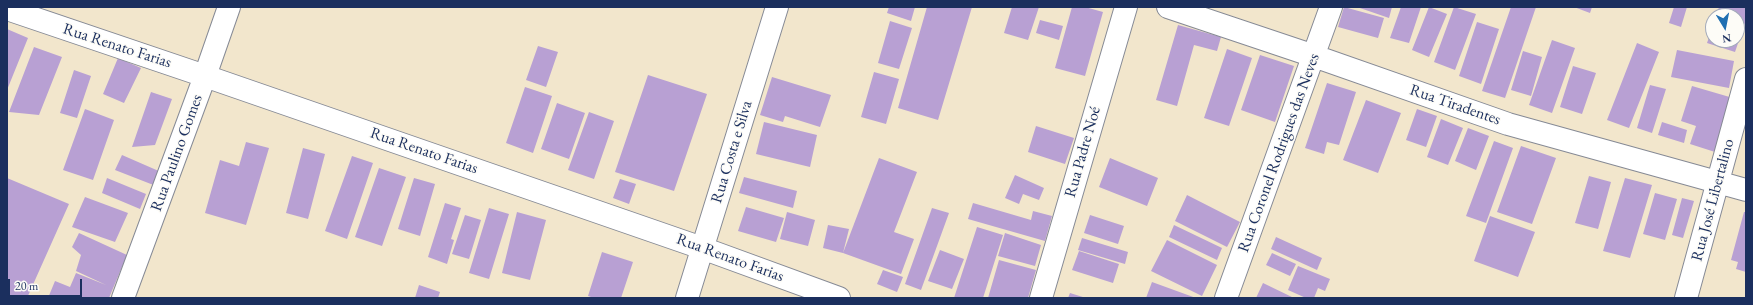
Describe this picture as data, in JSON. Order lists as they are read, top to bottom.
{
  "streets": {
    "street": [
      "Rua Renato Farias",
      "Rua Tiradentes",
      "Rua Costa e Silva",
      "Rua Padre Noé",
      "Rua Paulino Gomes",
      "Rua Coronel Rodrigues das Neves",
      "Rua José Libertalino"
    ]
  },
  "crossings": [
    ["Rua Renato Farias", "Rua Costa e Silva"],
    ["Rua Renato Farias", "Rua Paulino Gomes"],
    ["Rua Tiradentes", "Rua Coronel Rodrigues das Neves"],
    ["Rua Tiradentes", "Rua José Libertalino"]
  ],
  "scale_bar": "20 m",
  "north": "bottom"
}
